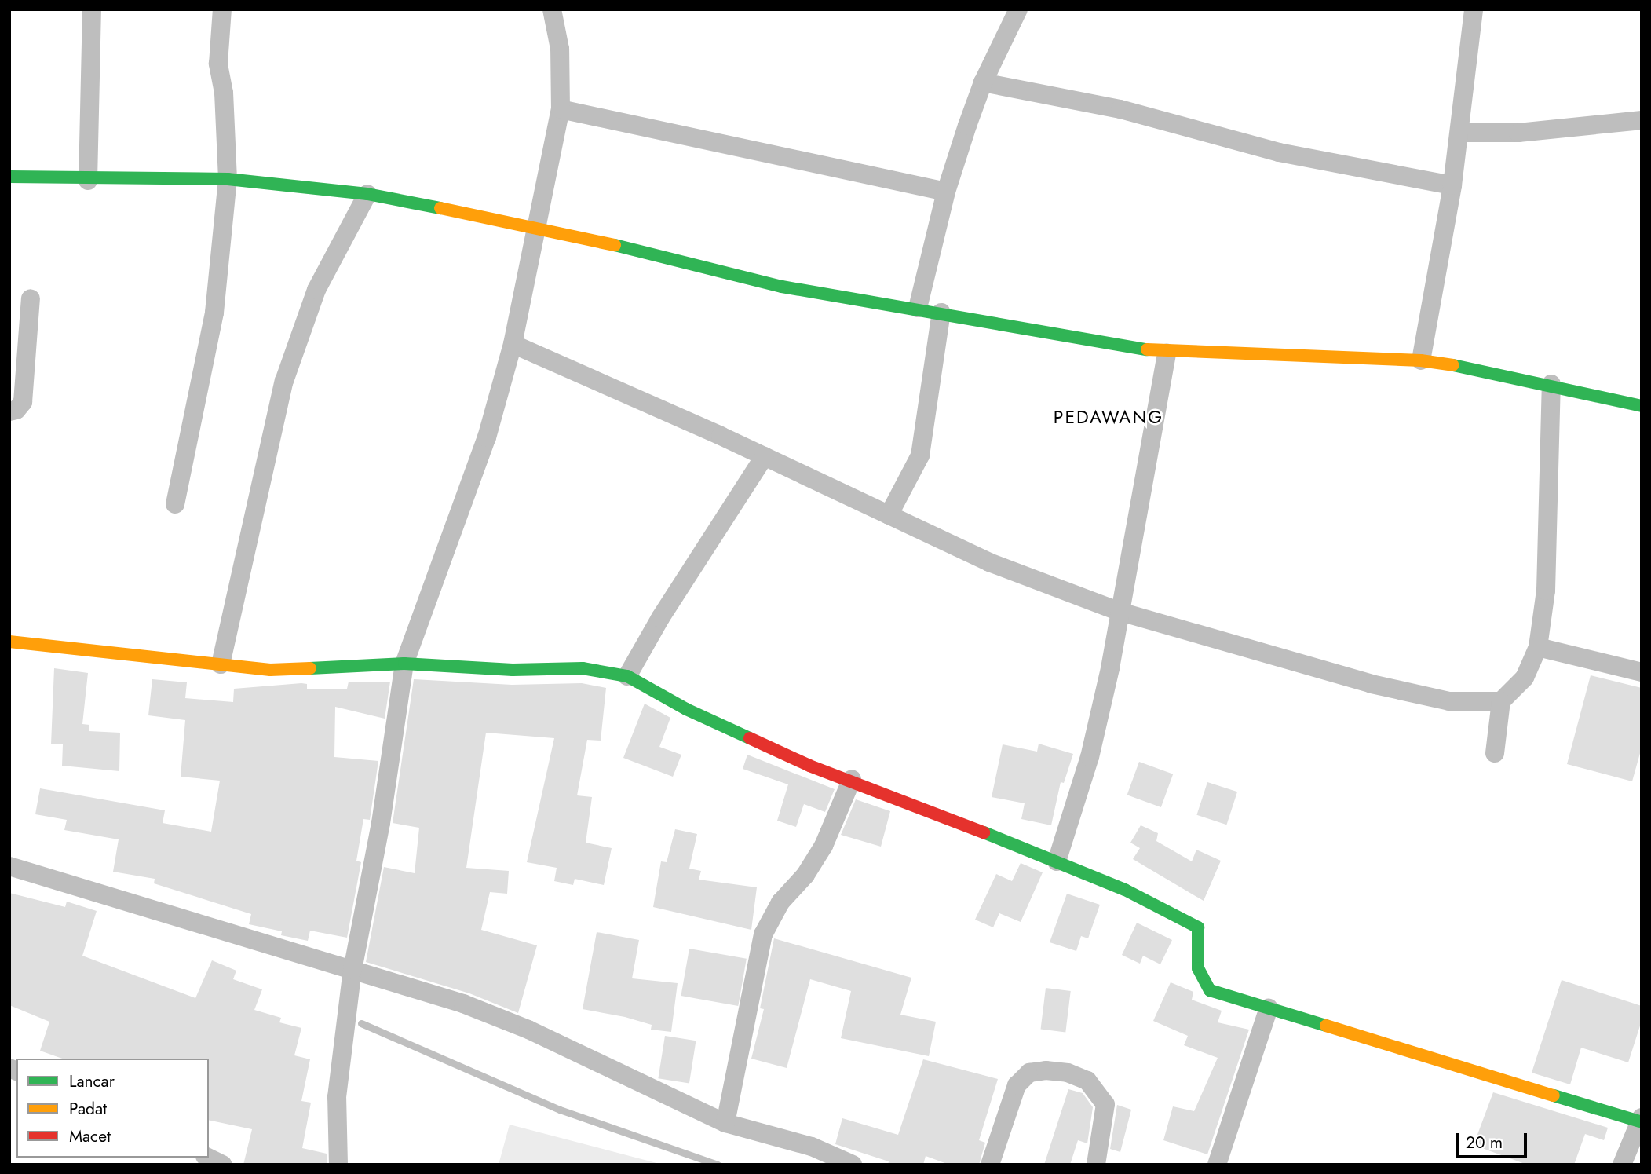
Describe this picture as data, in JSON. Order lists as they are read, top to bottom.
{
  "districts": ["PEDAWANG"],
  "legend": ["Lancar", "Padat", "Macet"],
  "scale_bar": "20 m"
}
